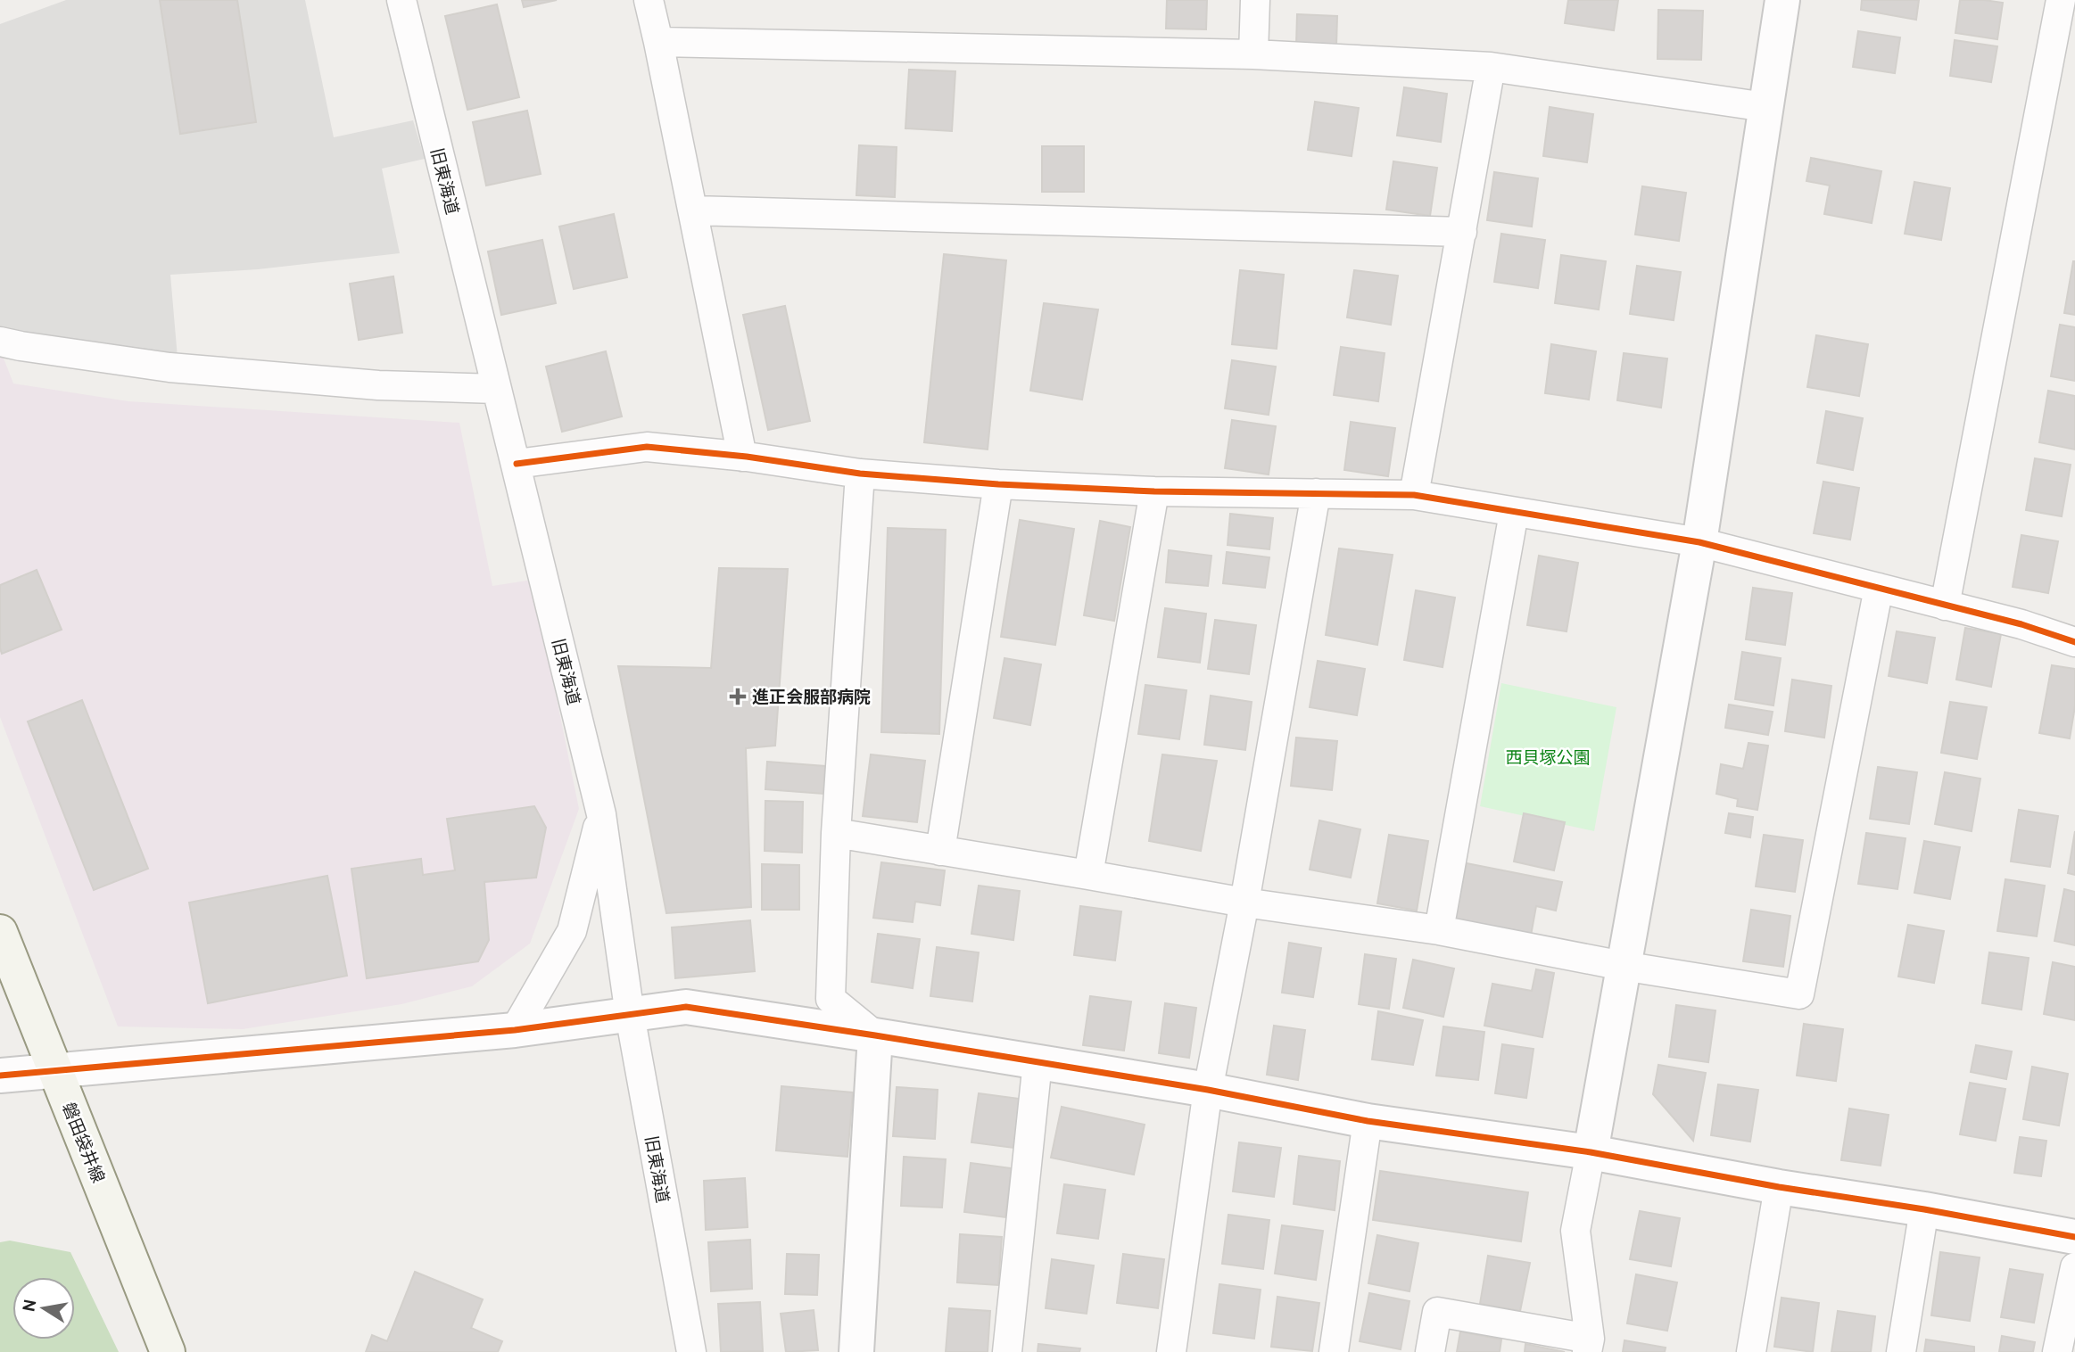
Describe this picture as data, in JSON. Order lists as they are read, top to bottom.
{
  "streets": {
    "main road": ["磐田袋井線"],
    "street": ["旧東海道"]
  },
  "parks": ["西貝塚公園"],
  "places": {
    "health": ["進正会服部病院"]
  },
  "north": "left"
}
